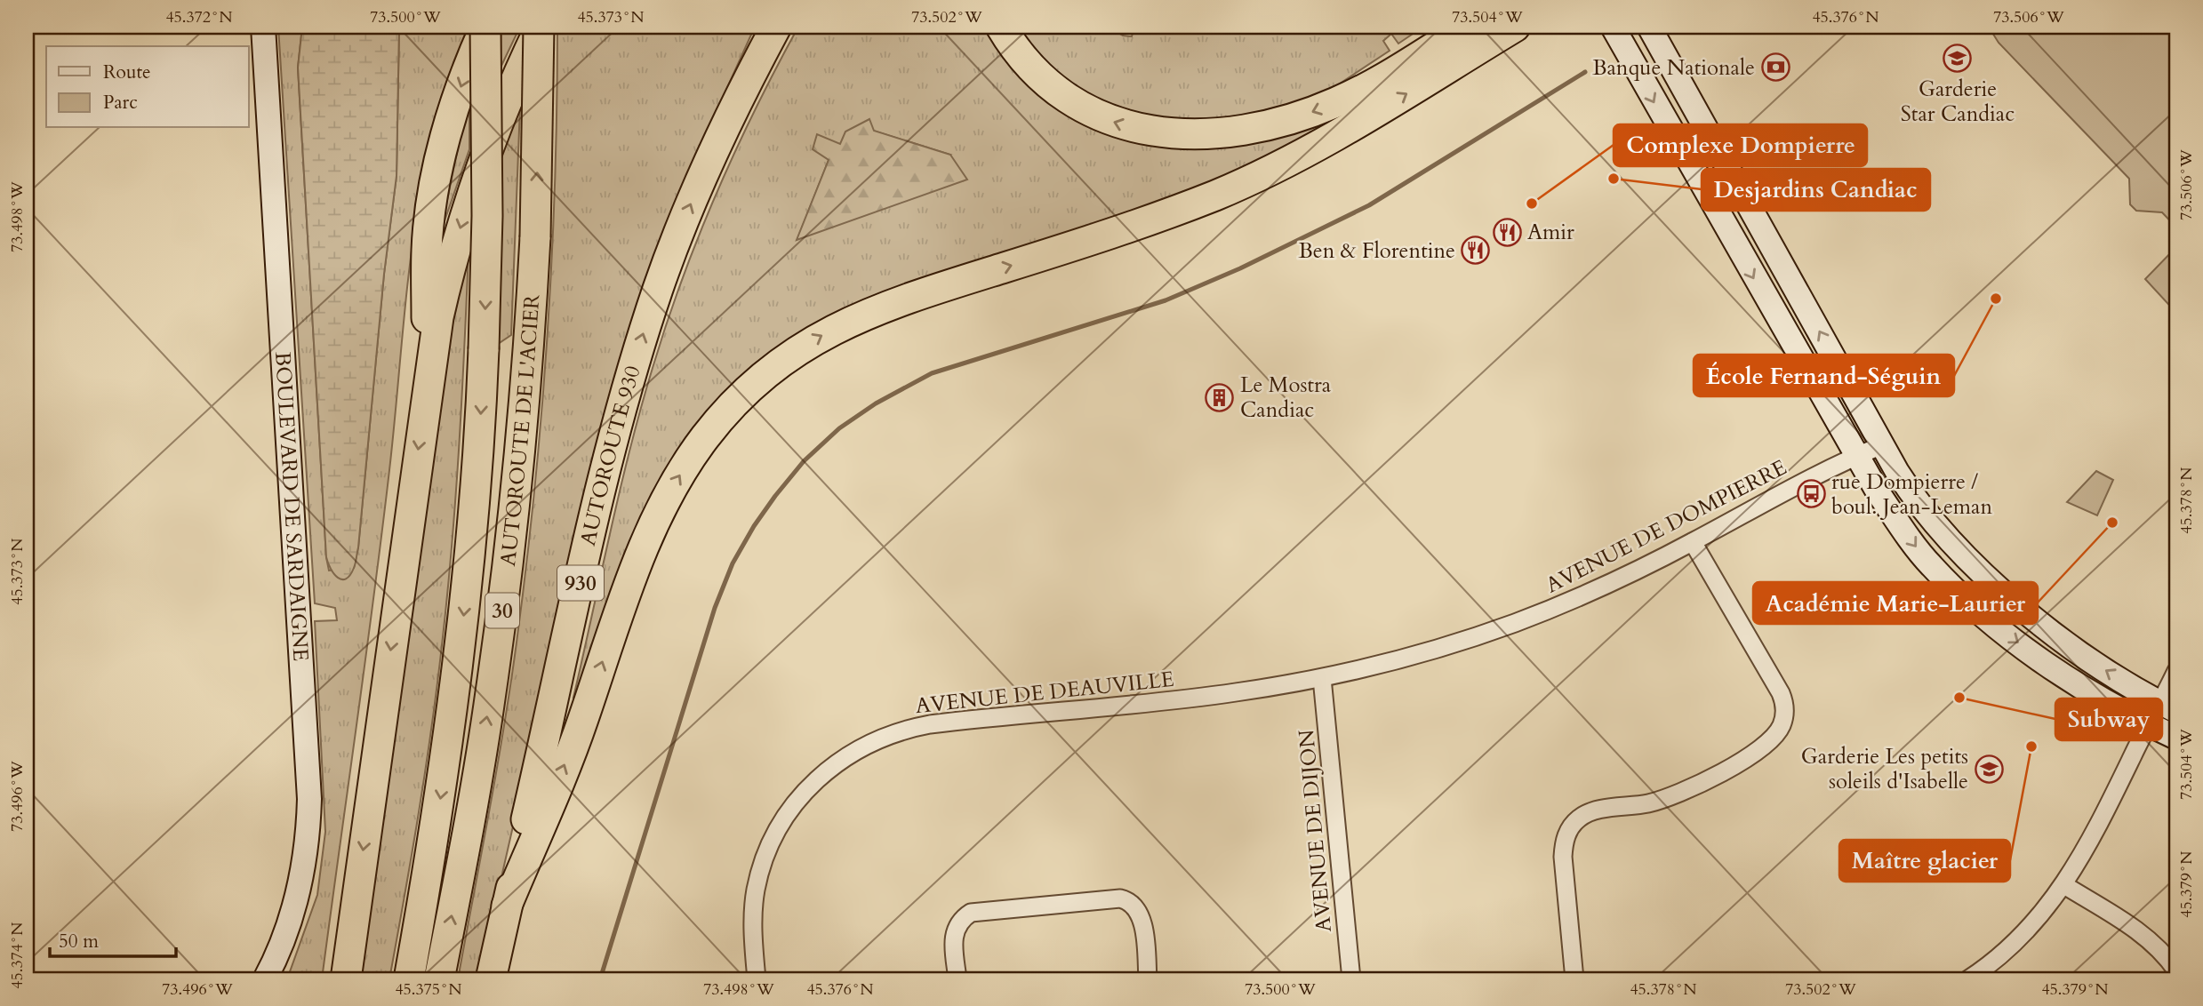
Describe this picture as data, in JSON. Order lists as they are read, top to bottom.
{
  "streets": {
    "highway": [
      "AUTOROUTE DE L'ACIER",
      "AUTOROUTE 930",
      "930",
      "30"
    ],
    "street": [
      "BOULEVARD DE SARDAIGNE",
      "AVENUE DE DOMPIERRE",
      "AVENUE DE DEAUVILLE",
      "AVENUE DE DIJON"
    ]
  },
  "crossings": [
    ["AVENUE DE DOMPIERRE", "AVENUE DE DEAUVILLE"],
    ["AVENUE DE DOMPIERRE", "AVENUE DE DIJON"],
    ["AVENUE DE DEAUVILLE", "AVENUE DE DIJON"]
  ],
  "places": {
    "school or university": ["Garderie Star Candiac", "Garderie Les petits soleils d'Isabelle"],
    "bank": ["Banque Nationale"],
    "other": [
      "Desjardins Candiac",
      "Complexe Dompierre",
      "École Fernand-Séguin",
      "Académie Marie-Laurier",
      "Subway",
      "Maître glacier"
    ],
    "restaurant": ["Amir", "Ben & Florentine"],
    "building": ["Le Mostra Candiac"],
    "bus stop": ["rue Dompierre / boul. Jean-Leman"]
  },
  "legend": ["Route", "Parc"],
  "scale_bar": "50 m",
  "coordinates": [
    "45.372°N",
    "73.500°W",
    "45.373°N",
    "73.502°W",
    "73.504°W",
    "45.376°N",
    "73.506°W",
    "73.498°W",
    "45.378°N",
    "73.496°W",
    "45.379°N",
    "45.374°N",
    "45.375°N"
  ]
}
